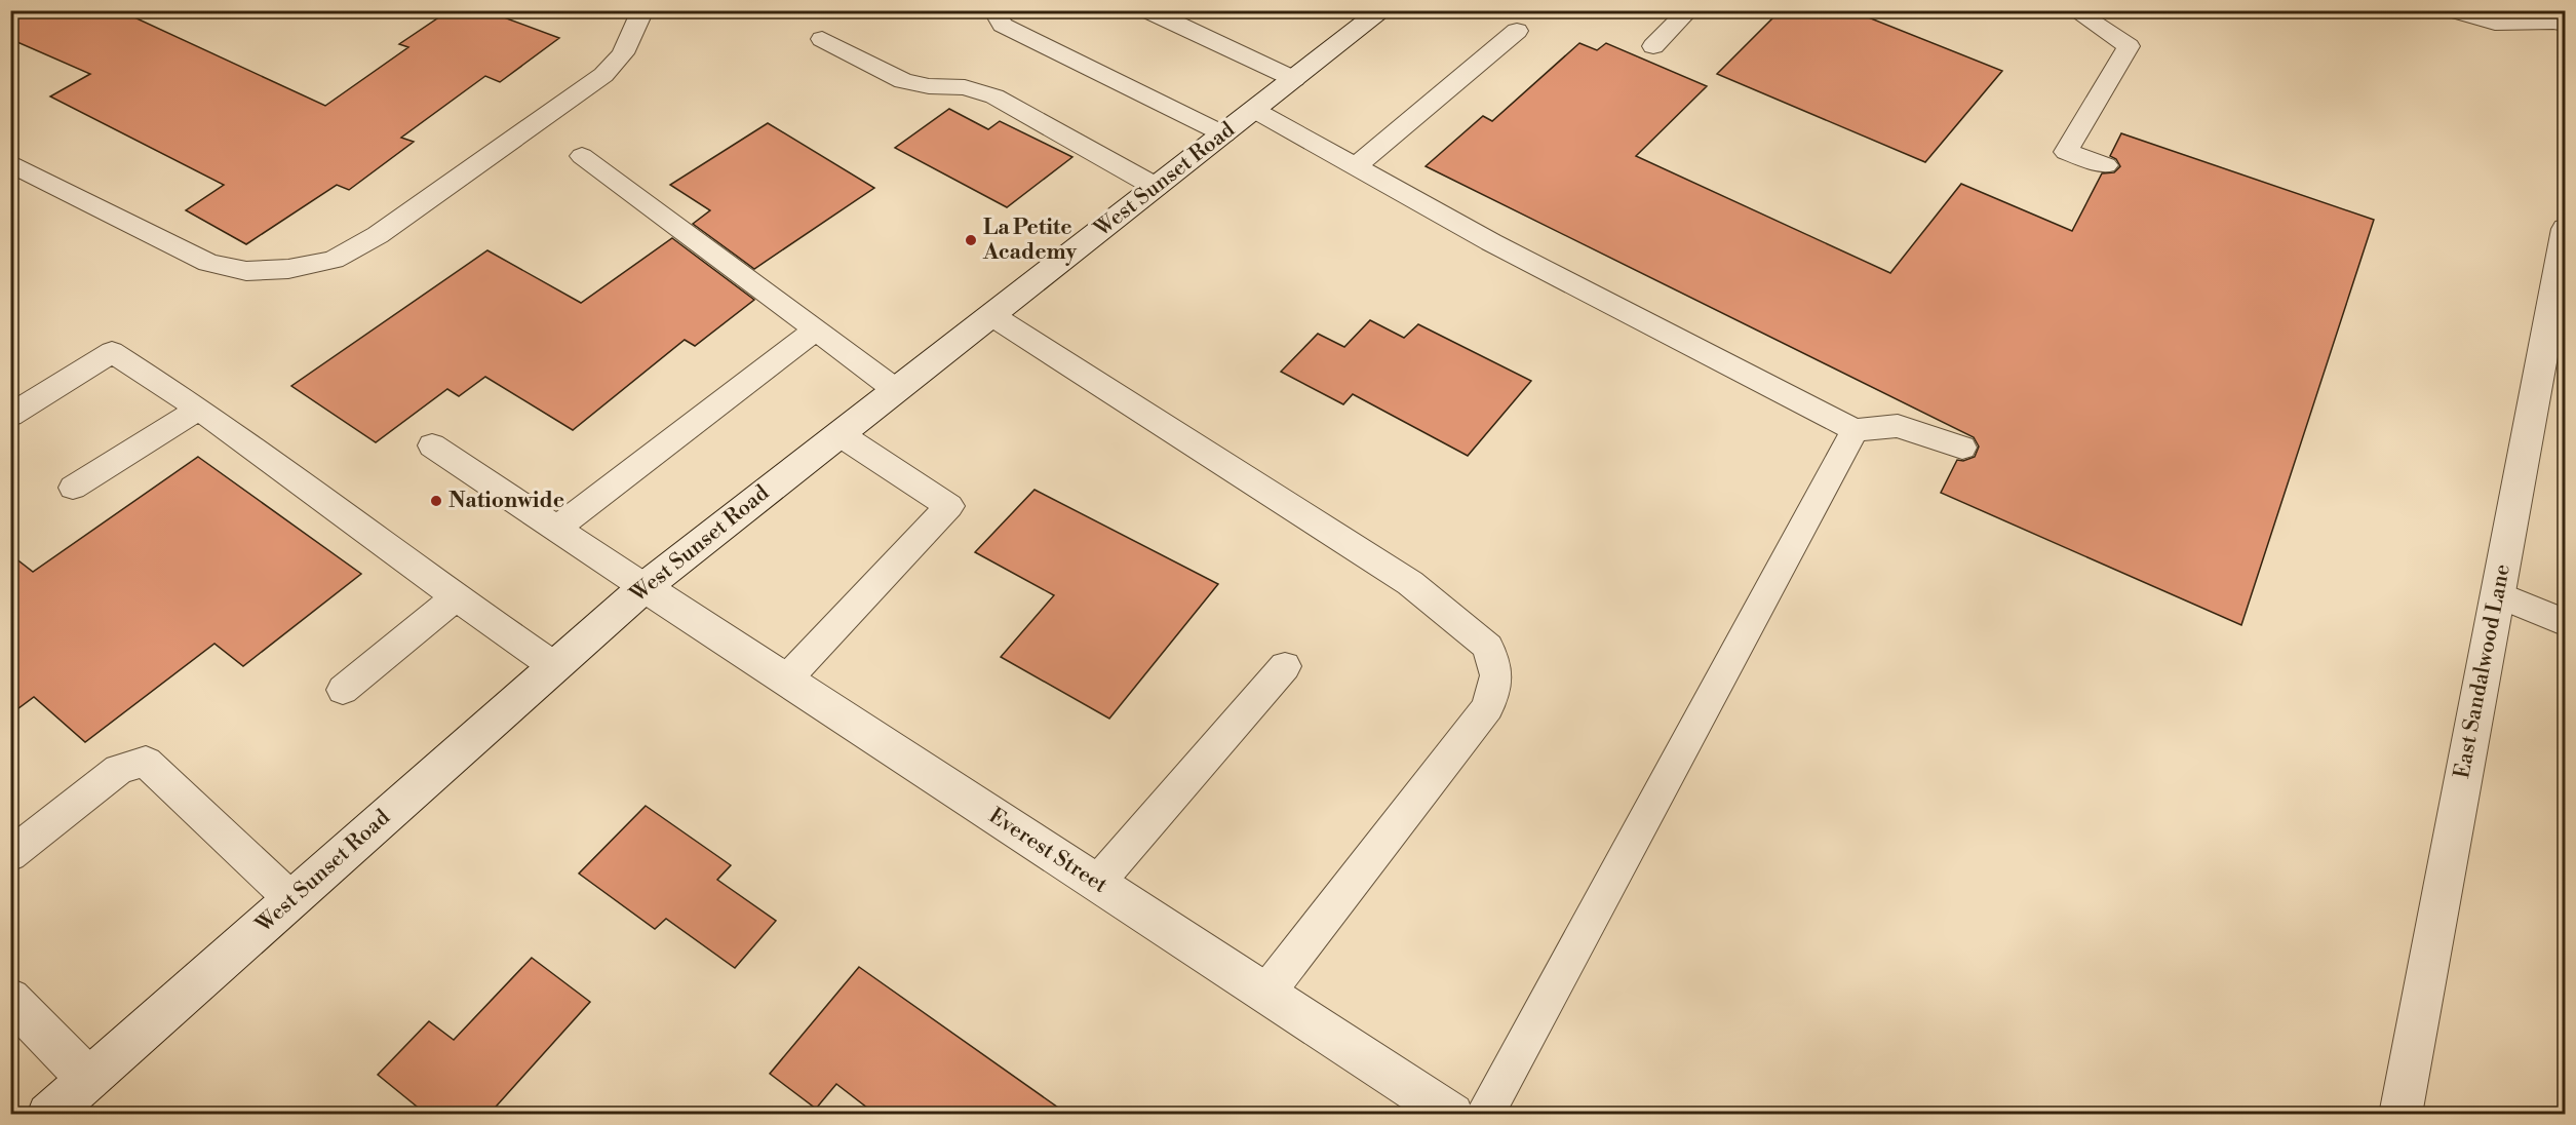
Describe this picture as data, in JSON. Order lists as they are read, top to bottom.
{
  "streets": {
    "street": ["West Sunset Road", "East Sandalwood Lane", "Everest Street"]
  },
  "crossings": [
    ["West Sunset Road", "Everest Street"]
  ],
  "places": ["La Petite Academy", "Nationwide"]
}
